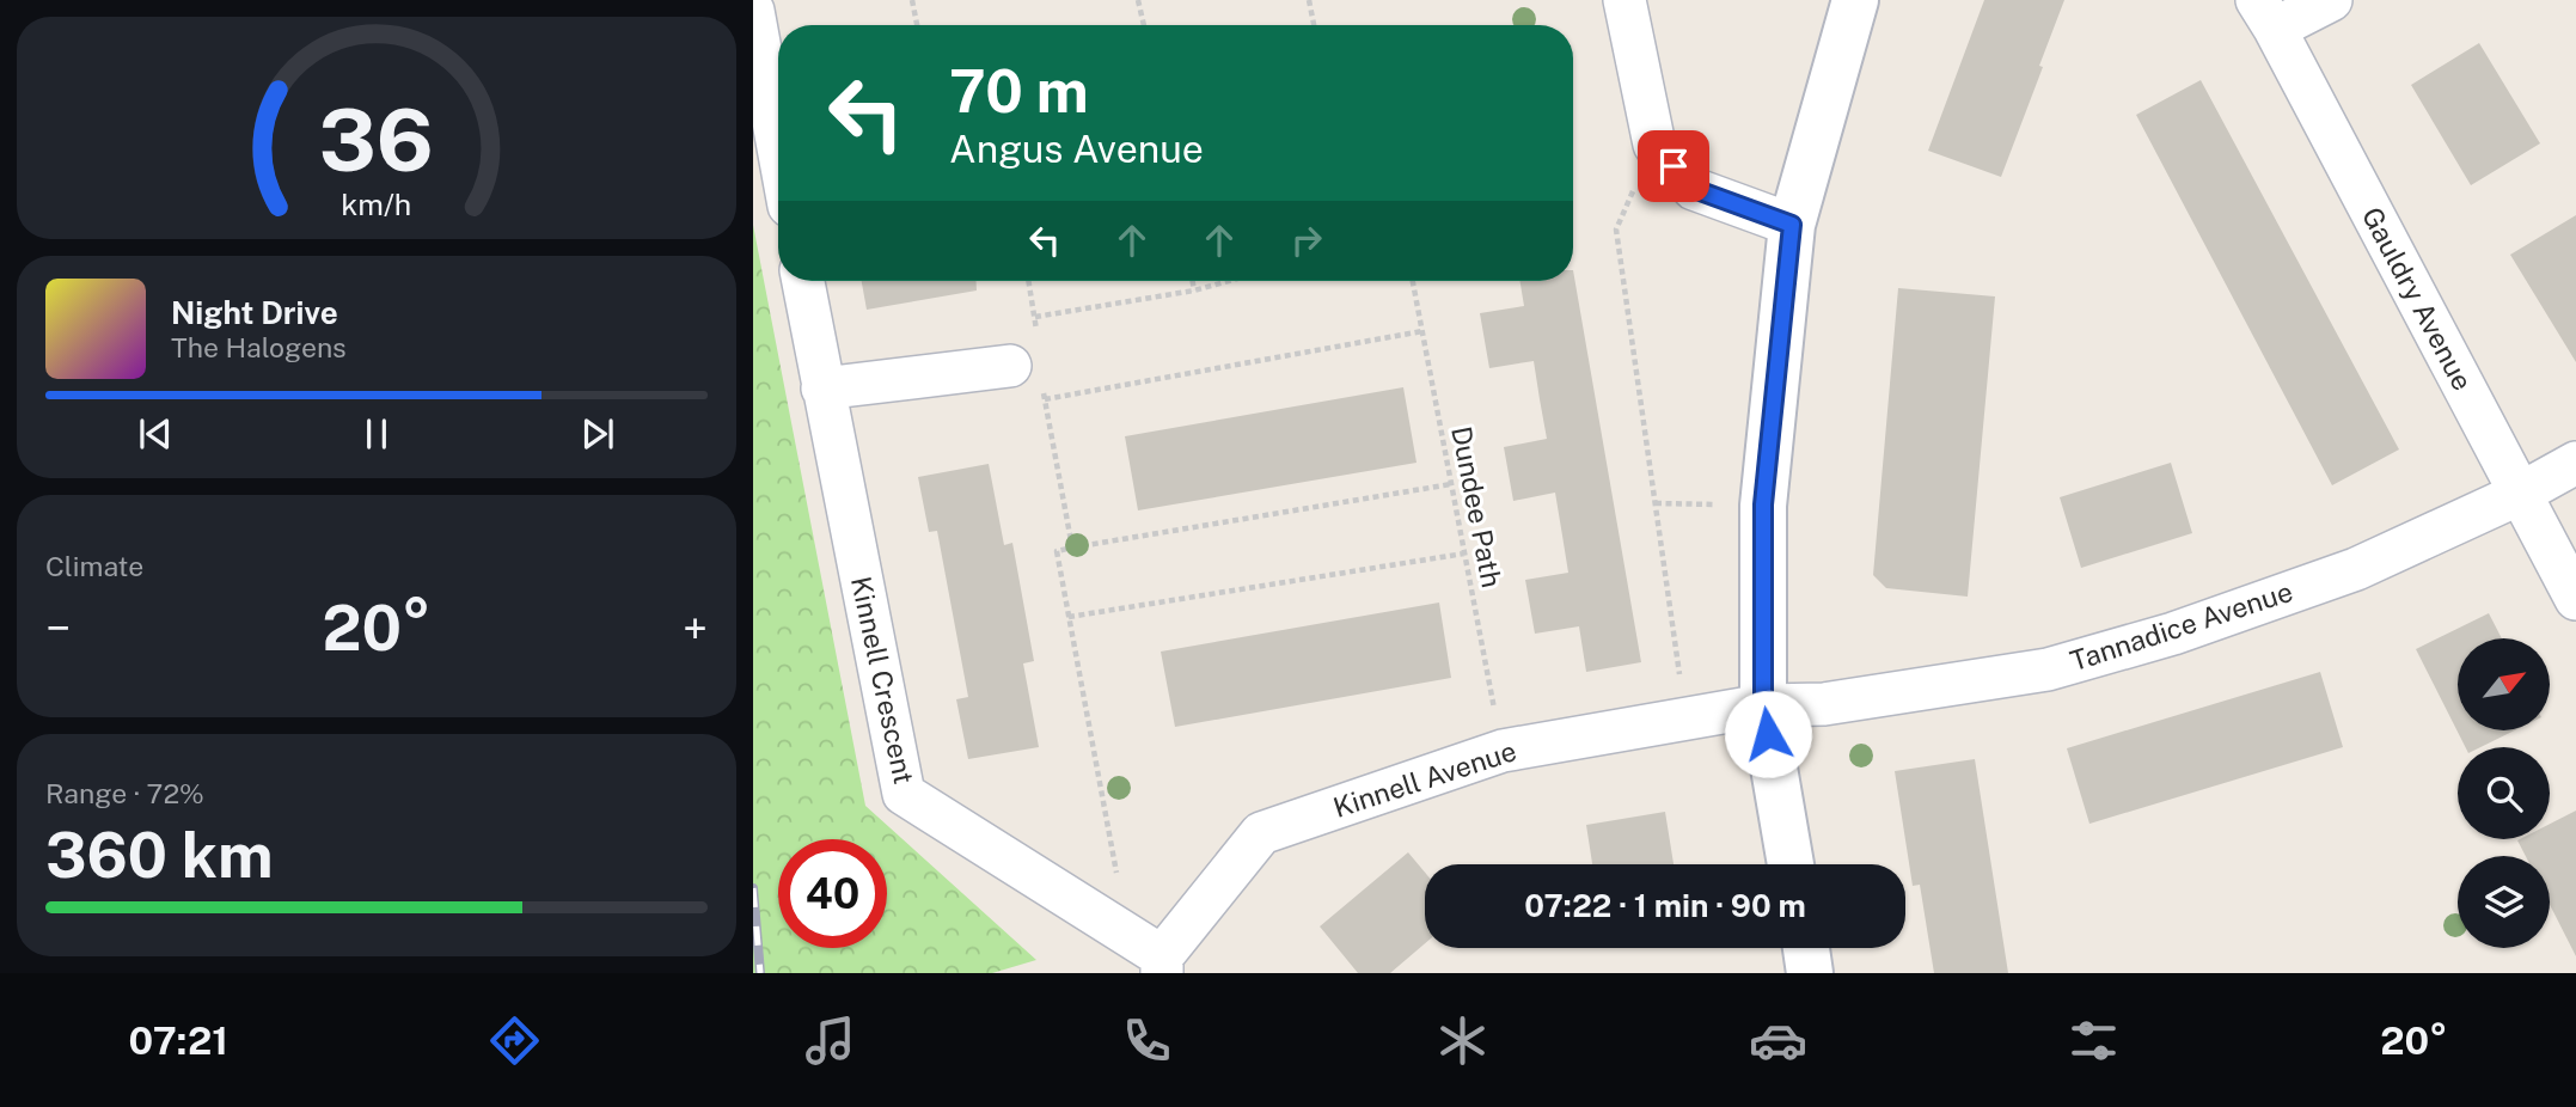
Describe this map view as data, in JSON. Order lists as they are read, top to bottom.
{
  "streets": {
    "street": [
      "Gauldry Avenue",
      "Tannadice Avenue",
      "Kinnell Crescent",
      "Kinnell Avenue"
    ],
    "path": ["Dundee Path"]
  },
  "crossings": [
    ["Gauldry Avenue", "Tannadice Avenue"],
    ["Dundee Path", "Kinnell Avenue"],
    ["Tannadice Avenue", "Kinnell Avenue"],
    ["Kinnell Crescent", "Kinnell Avenue"]
  ],
  "north": "top right",
  "page": {
    "turn": ["70 m", "Angus Avenue"],
    "song": ["Night Drive", "The Halogens"],
    "tile": [
      "Climate",
      ["Range · 72%", "360 km"]
    ],
    "heat": ["−", "20°", "+"],
    "limit": "40",
    "trip": "07:22 · 1 min · 90 m",
    "tabs": ["07:21", "20°"],
    "gauge": ["36", "km/h"]
  }
}
